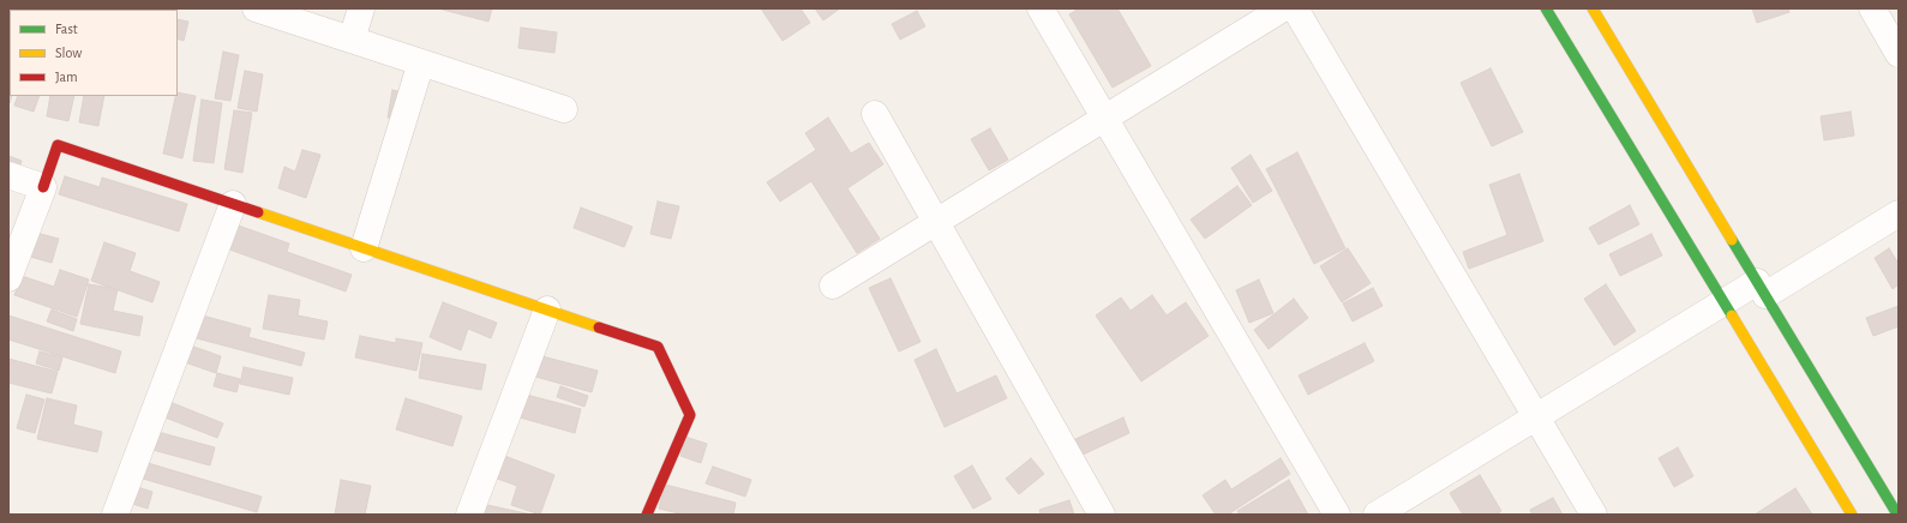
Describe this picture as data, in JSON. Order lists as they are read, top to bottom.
{
  "legend": ["Fast", "Slow", "Jam"]
}
